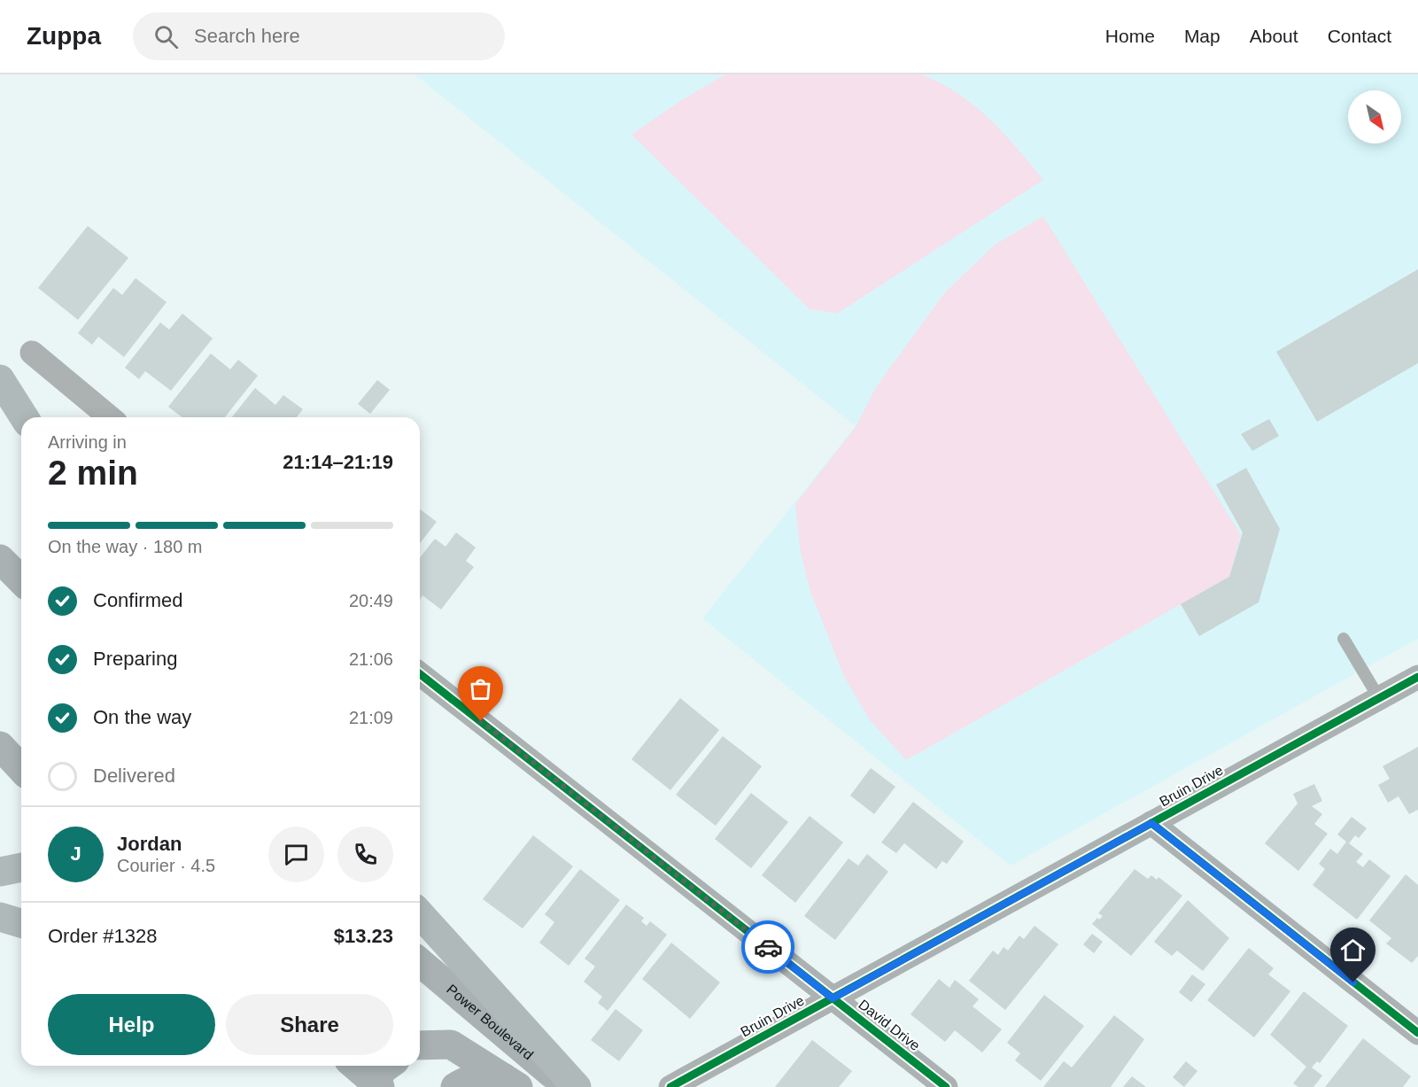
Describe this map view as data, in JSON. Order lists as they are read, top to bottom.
{
  "streets": {
    "main road": ["Power Boulevard"],
    "street": ["Bruin Drive", "David Drive"]
  },
  "crossings": [
    ["Bruin Drive", "David Drive"]
  ],
  "north": "bottom right",
  "page": {
    "header": "Zuppa",
    "search": "Search here",
    "nav": [
      "Home",
      "Map",
      "About",
      "Contact"
    ],
    "heading": ["2 min", "Arriving in", "21:14–21:19"],
    "panel": [
      "Jordan",
      "Courier · 4.5",
      "Order #1328",
      "$13.23"
    ],
    "bar": "On the way · 180 m",
    "list": [
      ["Confirmed", "20:49"],
      ["Preparing", "21:06"],
      ["On the way", "21:09"],
      "Delivered"
    ],
    "round": "J",
    "buttons": ["Help", "Share"]
  }
}
